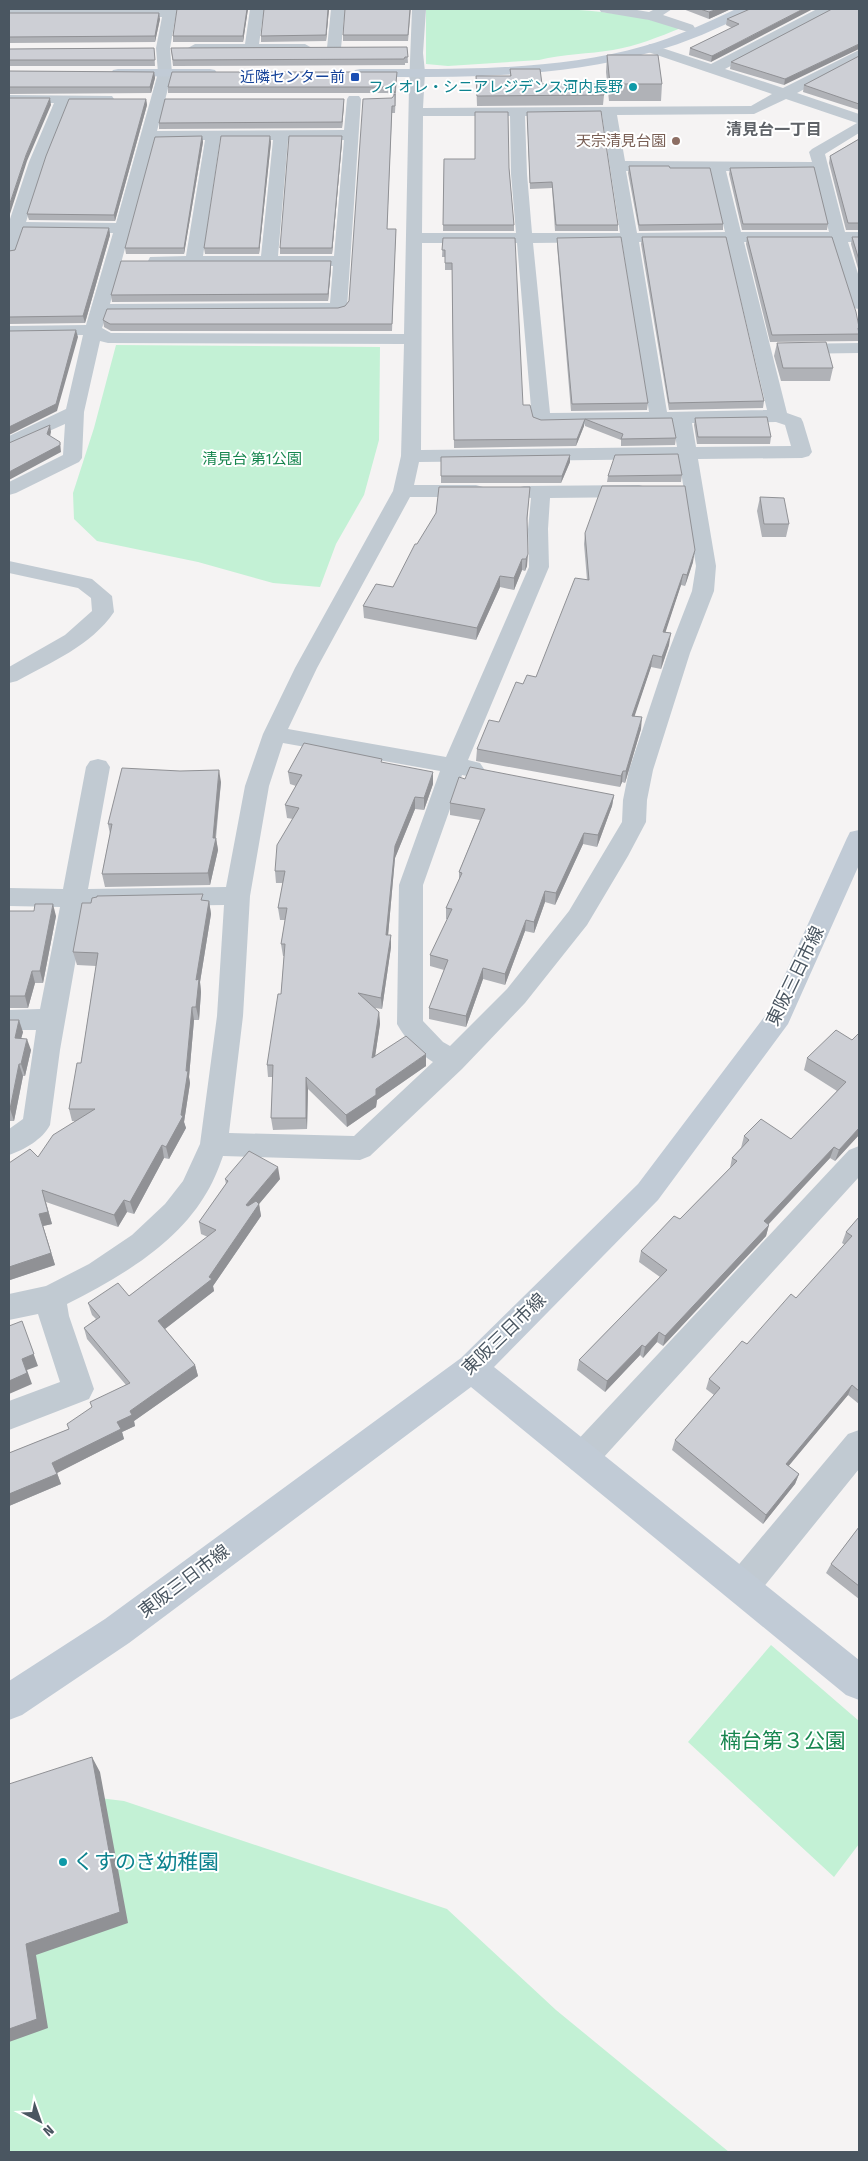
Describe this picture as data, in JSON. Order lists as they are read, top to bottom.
{
  "streets": {
    "street": ["東阪三日市線"]
  },
  "districts": ["清見台一丁目"],
  "parks": ["清見台 第1公園", "楠台第３公園"],
  "places": {
    "transit": ["近隣センター前"],
    "other": ["フィオレ・シニアレジデンス河内長野", "天宗清見台園", "くすのき幼稚園"]
  },
  "north": "bottom right"
}
